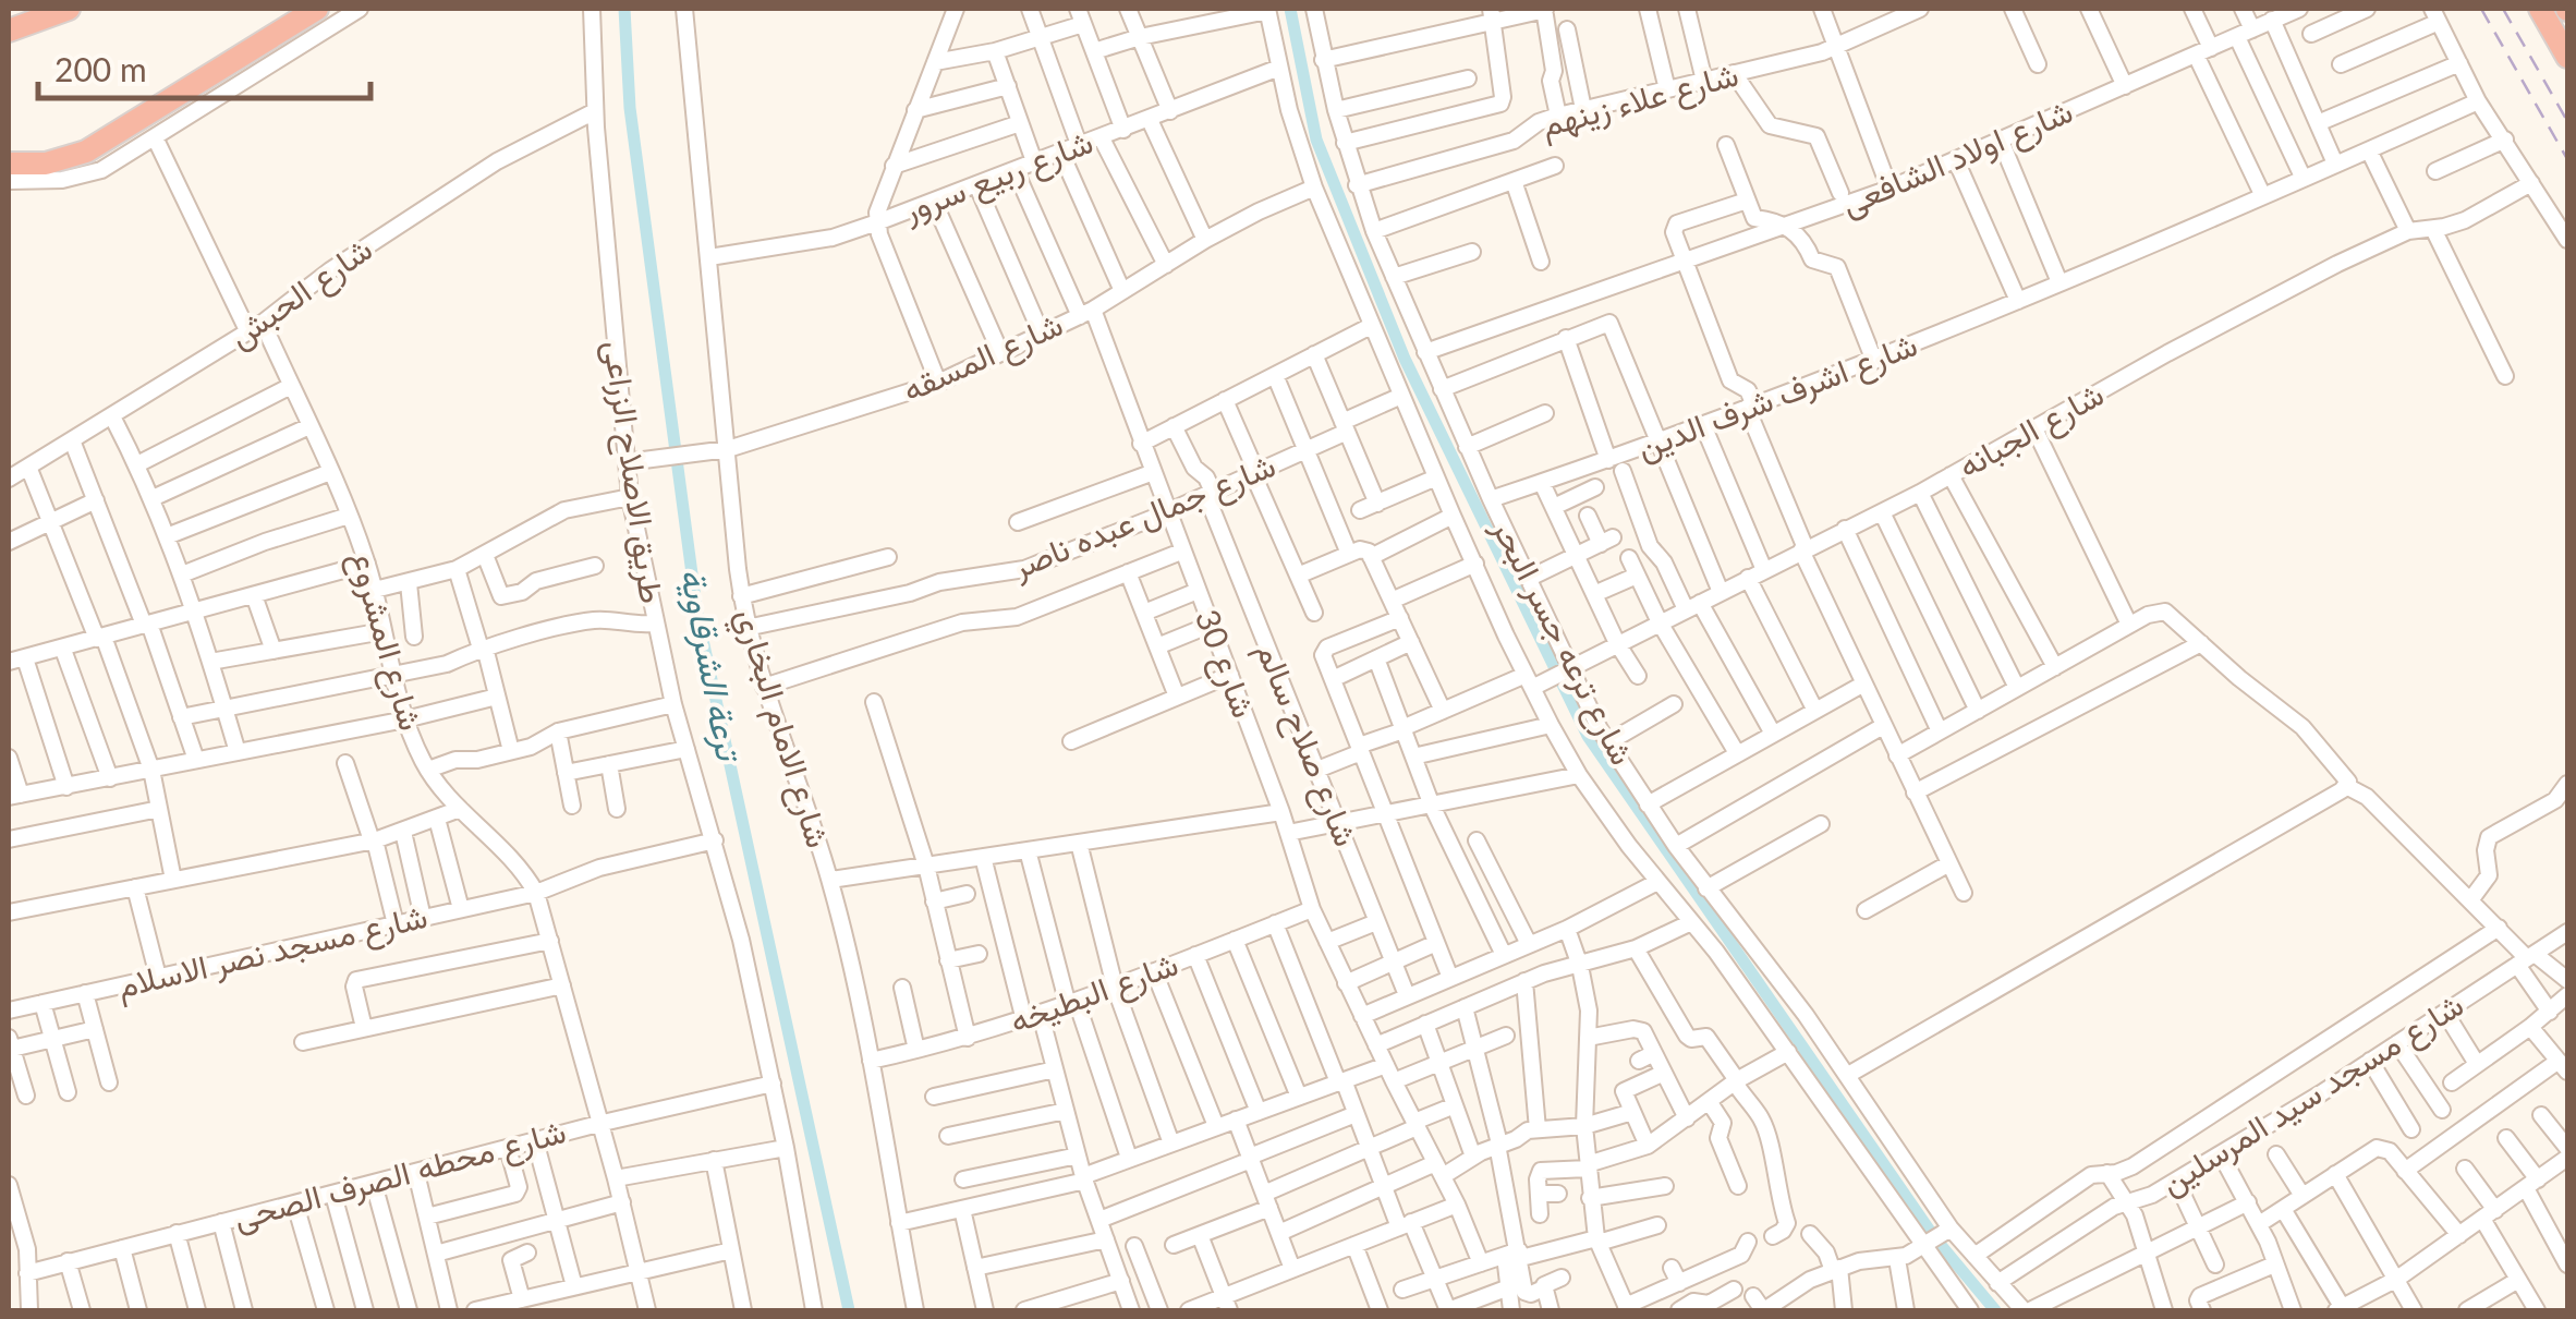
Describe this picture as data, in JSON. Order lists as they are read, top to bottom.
{
  "streets": {
    "street": [
      "شارع علاء زينهم",
      "شارع اولاد الشافعى",
      "شارع ربيع سرور",
      "شارع الحبش",
      "شارع المسقه",
      "شارع اشرف شرف الدين",
      "شارع الجبانه",
      "طريق الاصلاح الزراعى",
      "شارع جمال عبده ناصر",
      "شارع المشروع",
      "شارع ترعه جسر البحر",
      "شارع 30",
      "شارع الامام البخاري",
      "شارع صلاح سالم",
      "شارع مسجد نصر الاسلام",
      "شارع البطيخه",
      "شارع مسجد سيد المرسلين",
      "شارع محطه الصرف الصحى"
    ]
  },
  "crossings": [
    ["شارع علاء زينهم", "شارع ترعه جسر البحر"],
    ["شارع اولاد الشافعى", "شارع ترعه جسر البحر"],
    ["شارع ربيع سرور", "شارع ترعه جسر البحر"],
    ["شارع ربيع سرور", "شارع 30"],
    ["شارع ربيع سرور", "شارع الامام البخاري"],
    ["شارع الحبش", "طريق الاصلاح الزراعى"],
    ["شارع الحبش", "شارع المشروع"],
    ["شارع المسقه", "طريق الاصلاح الزراعى"],
    ["شارع المسقه", "شارع ترعه جسر البحر"],
    ["شارع المسقه", "شارع 30"],
    ["شارع المسقه", "شارع الامام البخاري"],
    ["شارع اشرف شرف الدين", "شارع ترعه جسر البحر"],
    ["شارع الجبانه", "شارع ترعه جسر البحر"],
    ["شارع الجبانه", "شارع صلاح سالم"],
    ["طريق الاصلاح الزراعى", "شارع مسجد نصر الاسلام"],
    ["طريق الاصلاح الزراعى", "شارع محطه الصرف الصحى"],
    ["شارع جمال عبده ناصر", "شارع ترعه جسر البحر"],
    ["شارع جمال عبده ناصر", "شارع 30"],
    ["شارع جمال عبده ناصر", "شارع الامام البخاري"],
    ["شارع جمال عبده ناصر", "شارع صلاح سالم"],
    ["شارع المشروع", "شارع مسجد نصر الاسلام"],
    ["شارع المشروع", "شارع محطه الصرف الصحى"],
    ["شارع ترعه جسر البحر", "شارع مسجد سيد المرسلين"],
    ["شارع 30", "شارع البطيخه"],
    ["شارع الامام البخاري", "شارع البطيخه"]
  ],
  "water": ["ترعة الشرقاوية"],
  "scale_bar": "200 m"
}
